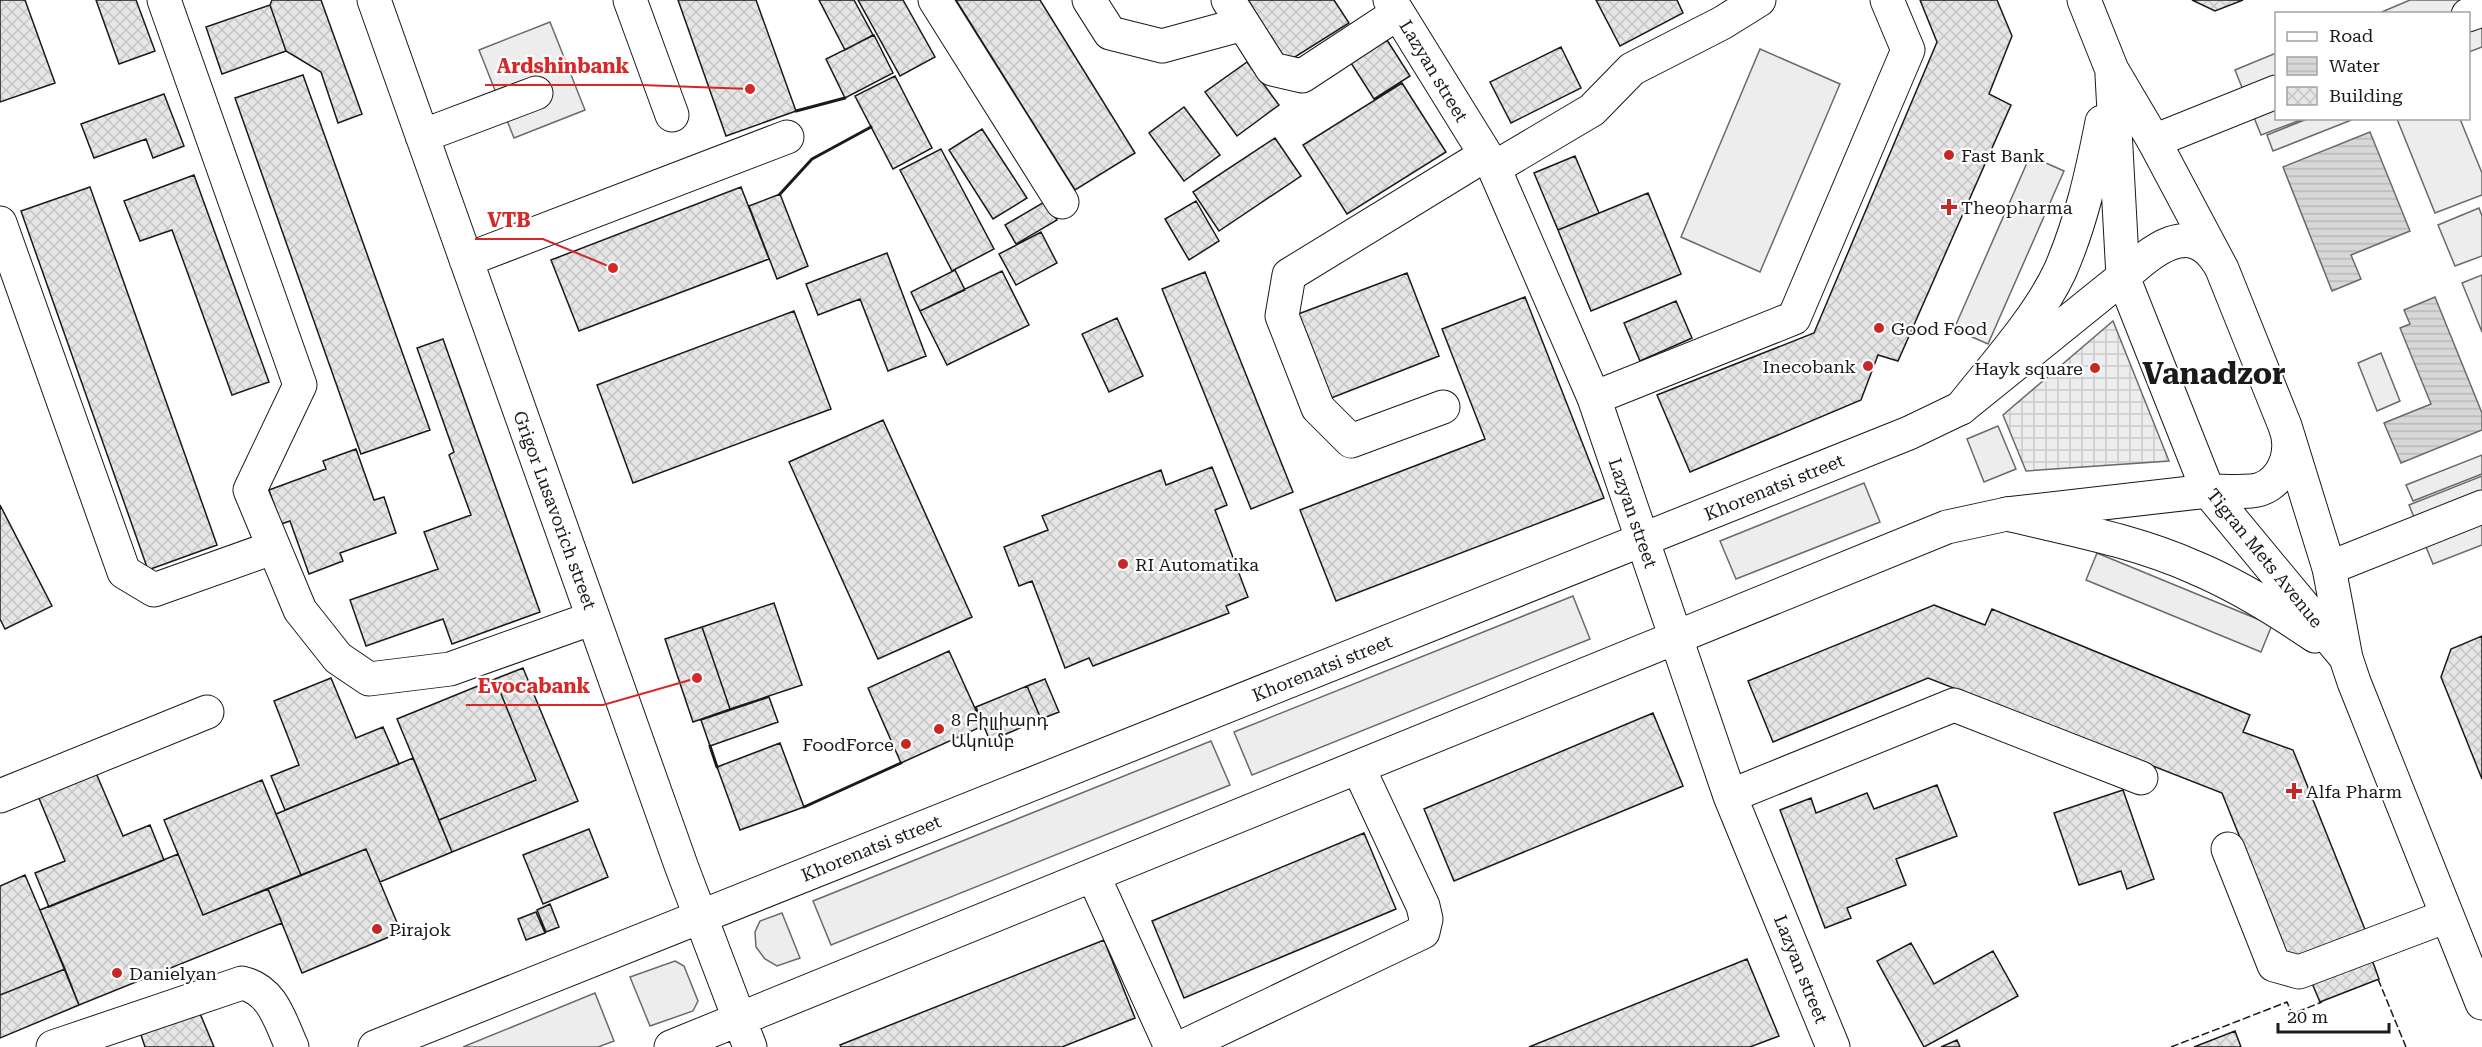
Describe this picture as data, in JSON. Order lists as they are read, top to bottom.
{
  "streets": {
    "street": [
      "Lazyan street",
      "Khorenatsi street",
      "Grigor Lusavorich street",
      "Tigran Mets Avenue"
    ]
  },
  "crossings": [
    ["Lazyan street", "Khorenatsi street"],
    ["Khorenatsi street", "Grigor Lusavorich street"],
    ["Khorenatsi street", "Tigran Mets Avenue"]
  ],
  "districts": ["Vanadzor"],
  "places": {
    "other": [
      "Ardshinbank",
      "Fast Bank",
      "VTB",
      "Good Food",
      "Inecobank",
      "Hayk square",
      "RI Automatika",
      "Evocabank",
      "8 Բիլլիարդ Ակումբ",
      "FoodForce",
      "Pirajok",
      "Danielyan"
    ],
    "health": ["Theopharma", "Alfa Pharm"]
  },
  "legend": ["Road", "Water", "Building"],
  "scale_bar": "20 m"
}
